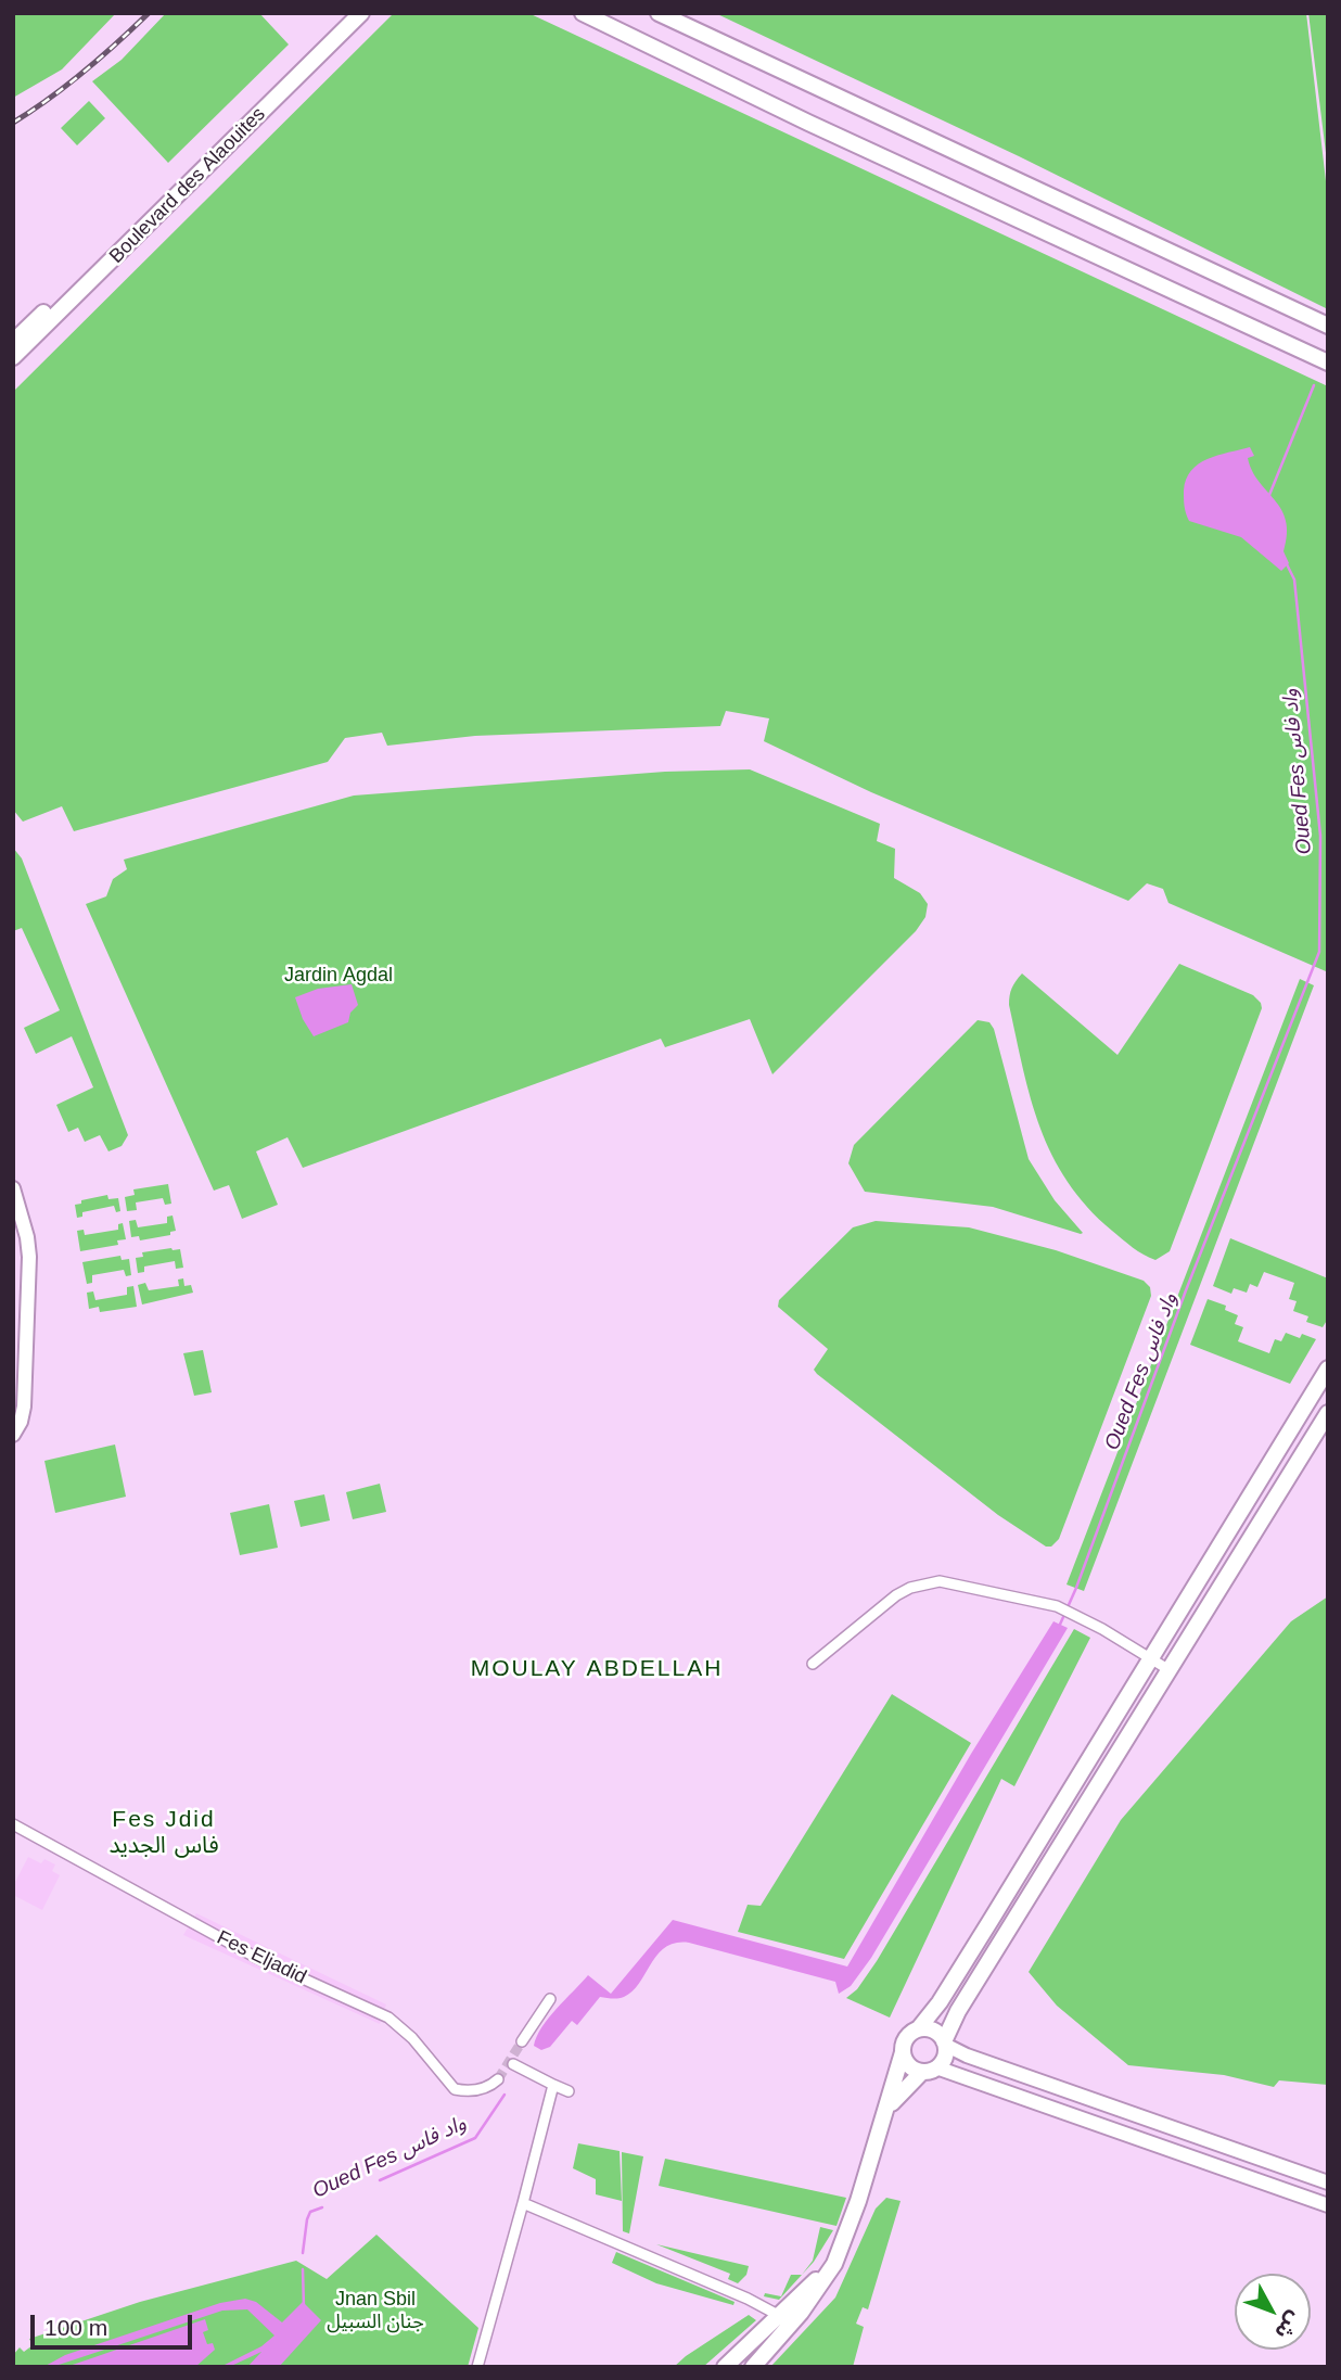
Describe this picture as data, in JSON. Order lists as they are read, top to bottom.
{
  "streets": {
    "main road": ["Boulevard des Alaouites"],
    "street": ["Fes Eljadid"]
  },
  "districts": ["MOULAY ABDELLAH", "Fes Jdid فاس الجديد"],
  "water": ["Oued Fes واد فاس"],
  "parks": ["Jardin Agdal", "Jnan Sbil جنان السبيل"],
  "scale_bar": "100 m",
  "north": "bottom right"
}
